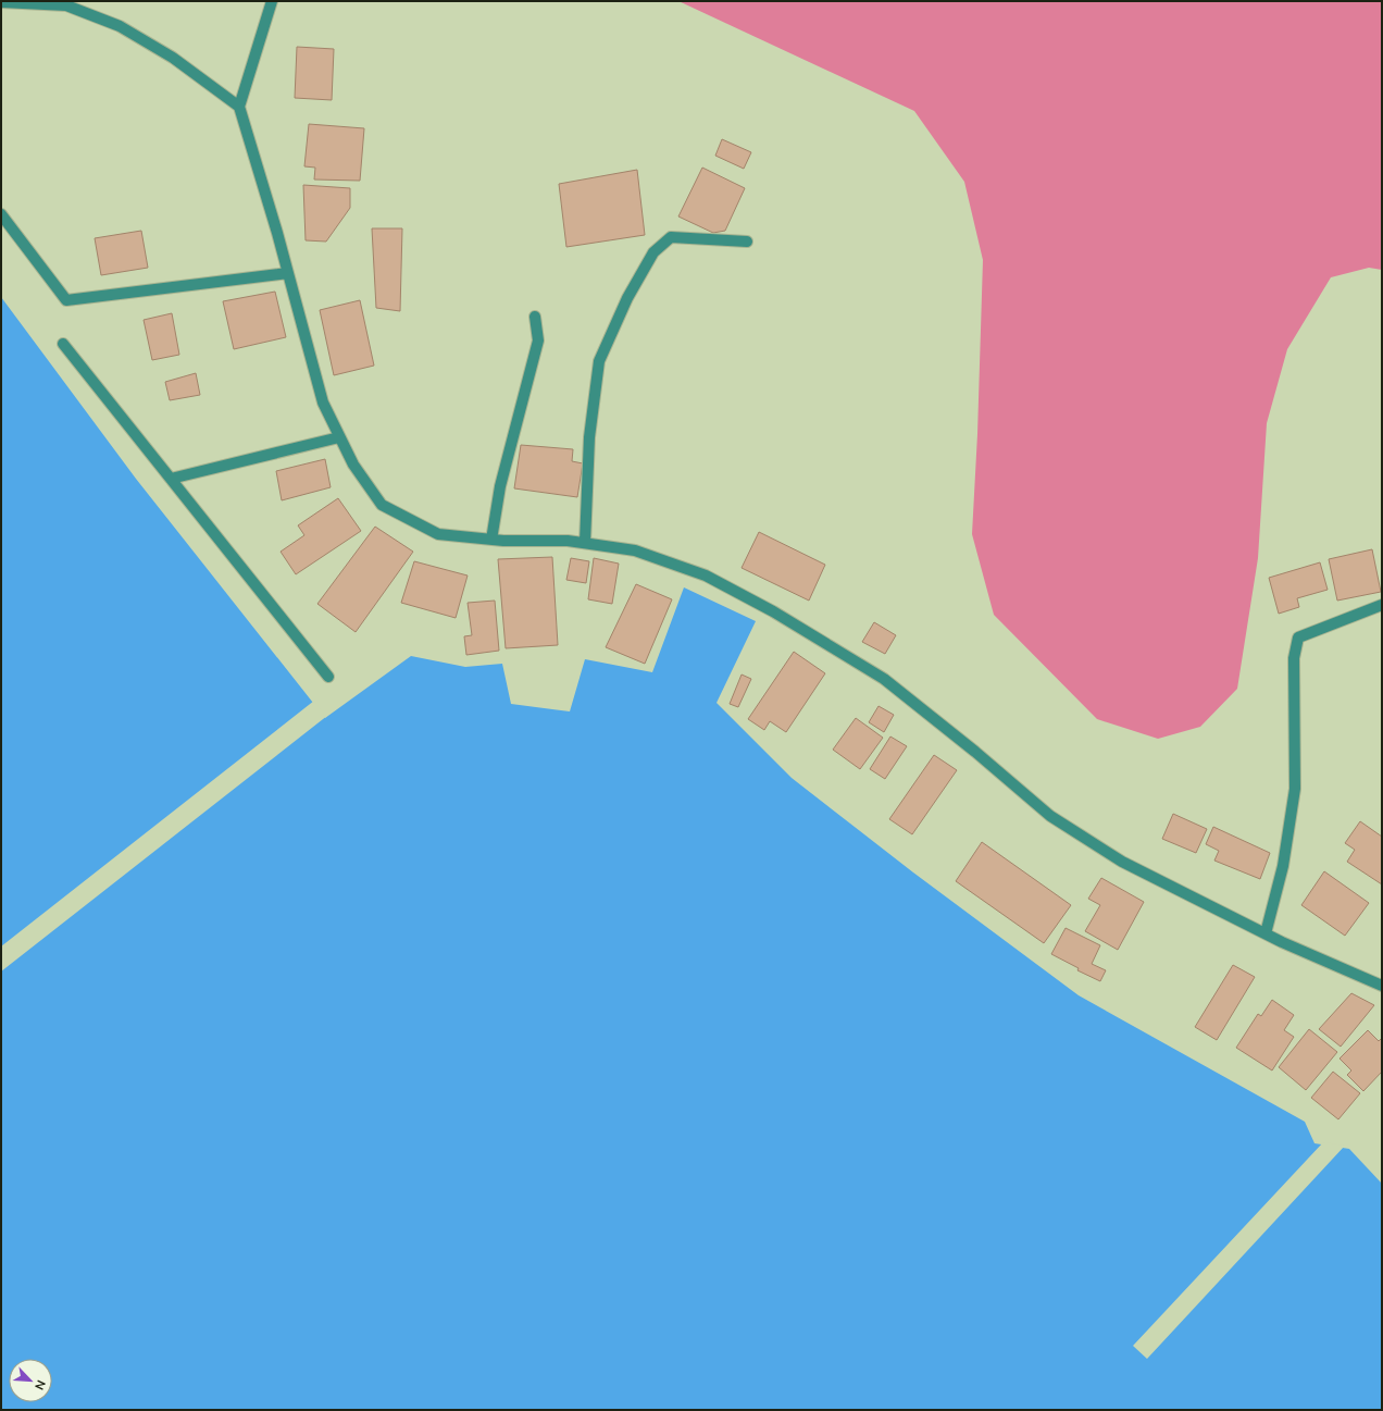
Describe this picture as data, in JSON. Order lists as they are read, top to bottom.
{
  "north": "bottom right"
}
